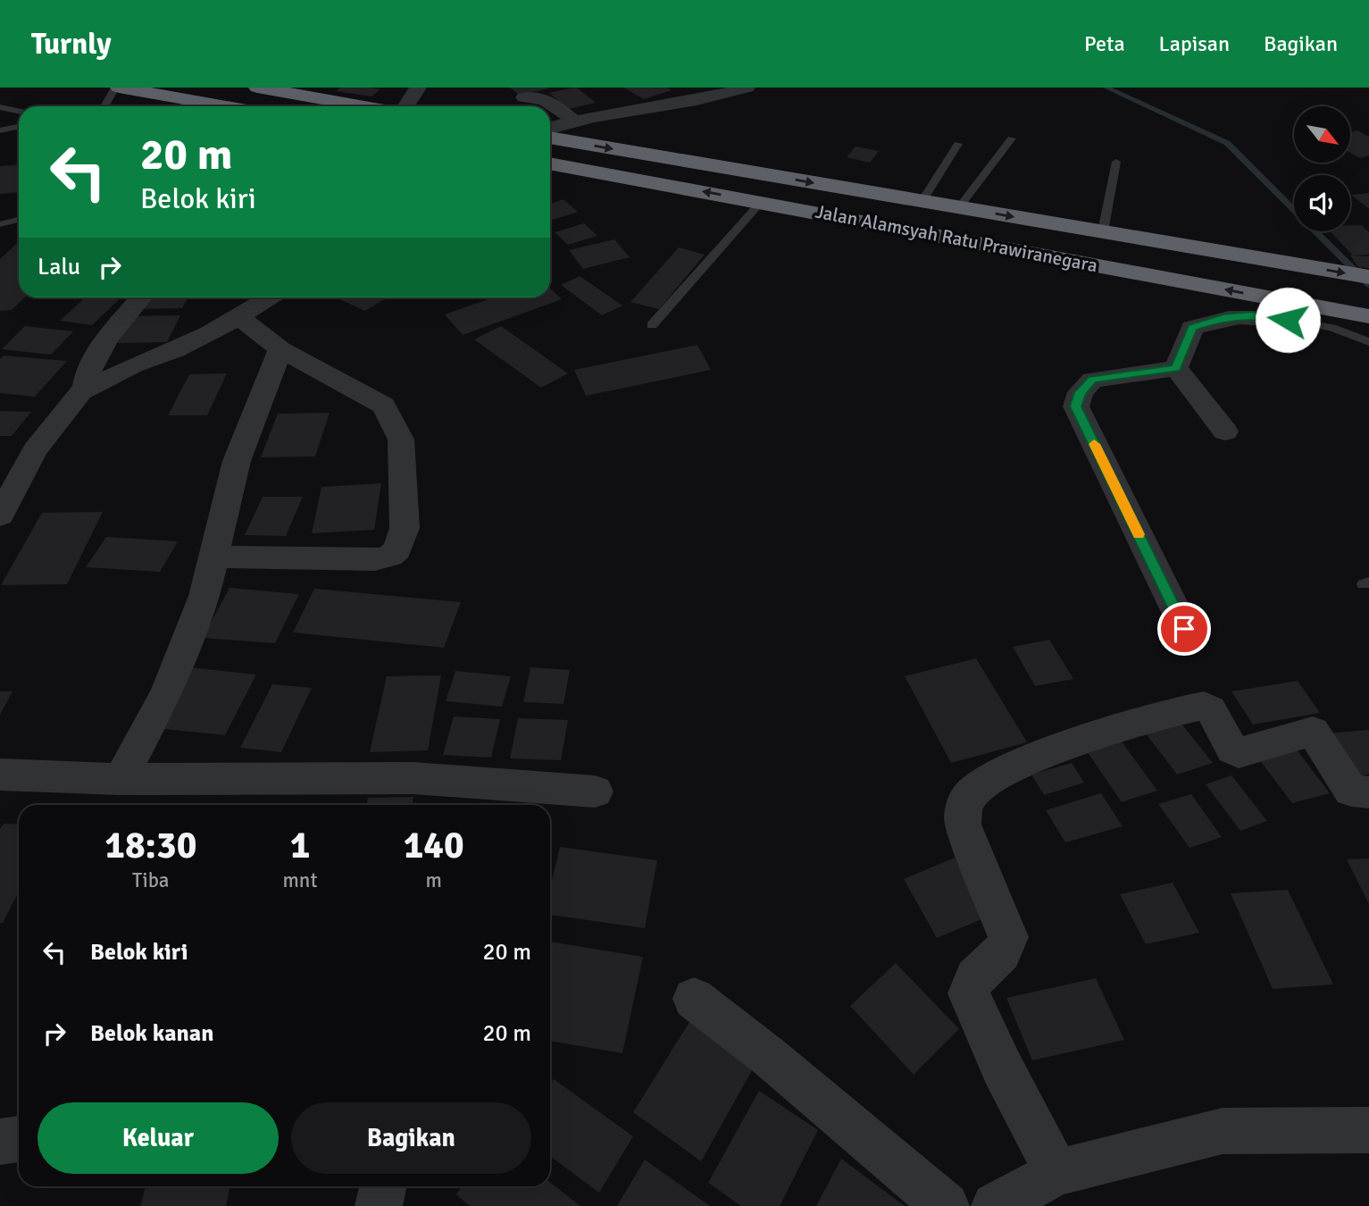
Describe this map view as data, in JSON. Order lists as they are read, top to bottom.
{
  "streets": {
    "highway": ["Jalan Alamsyah Ratu Prawiranegara"]
  },
  "north": "bottom right",
  "page": {
    "header": "Turnly",
    "nav": ["Peta", "Lapisan", "Bagikan"],
    "turn": ["20 m", "Belok kiri"],
    "then": "Lalu",
    "eta": [
      "18:30",
      "Tiba",
      "1",
      "mnt",
      "140",
      "m"
    ],
    "list": [
      {
        "name": "Belok kiri",
        "value": "20 m"
      },
      {
        "name": "Belok kanan",
        "value": "20 m"
      }
    ],
    "buttons": ["Keluar", "Bagikan"]
  }
}
